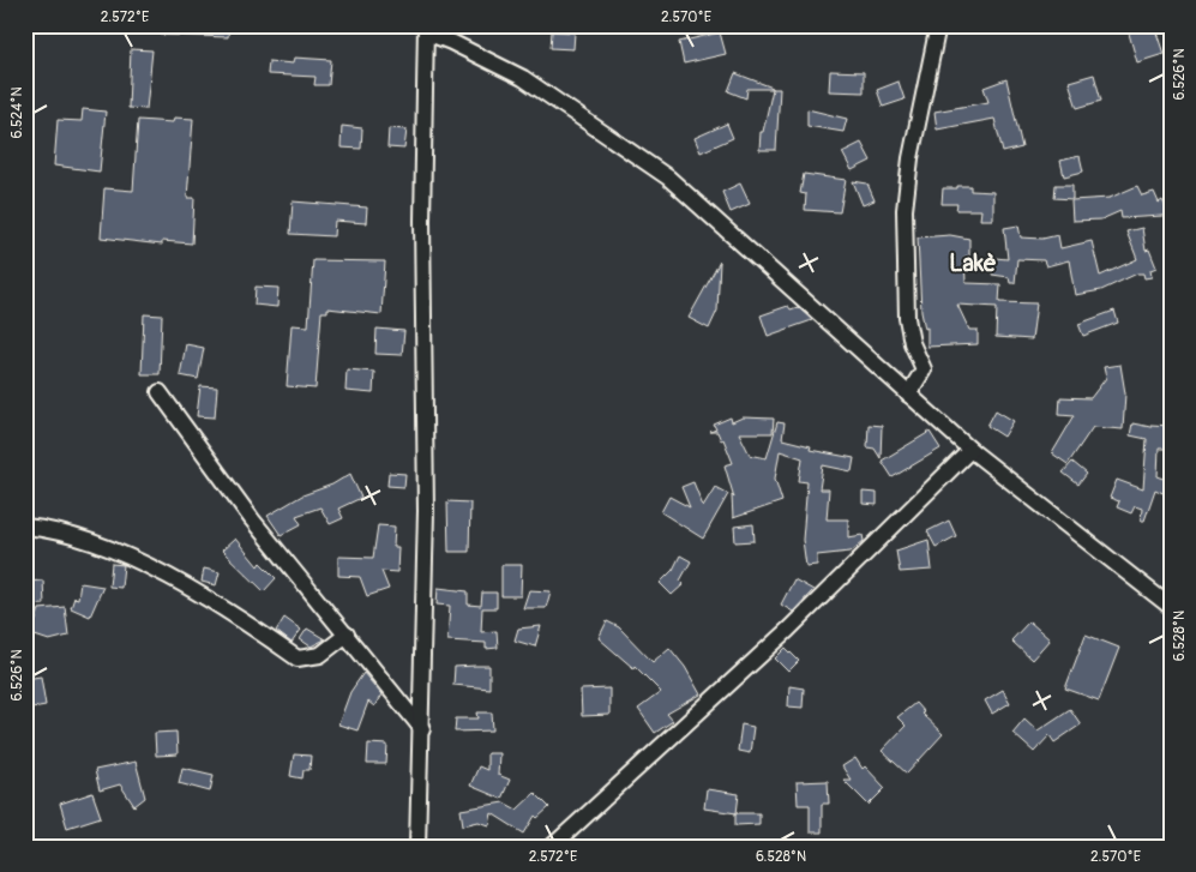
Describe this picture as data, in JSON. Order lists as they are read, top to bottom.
{
  "districts": ["Lakè"],
  "coordinates": [
    "2.572°E",
    "2.570°E",
    "6.526°N",
    "6.524°N",
    "6.528°N"
  ]
}
